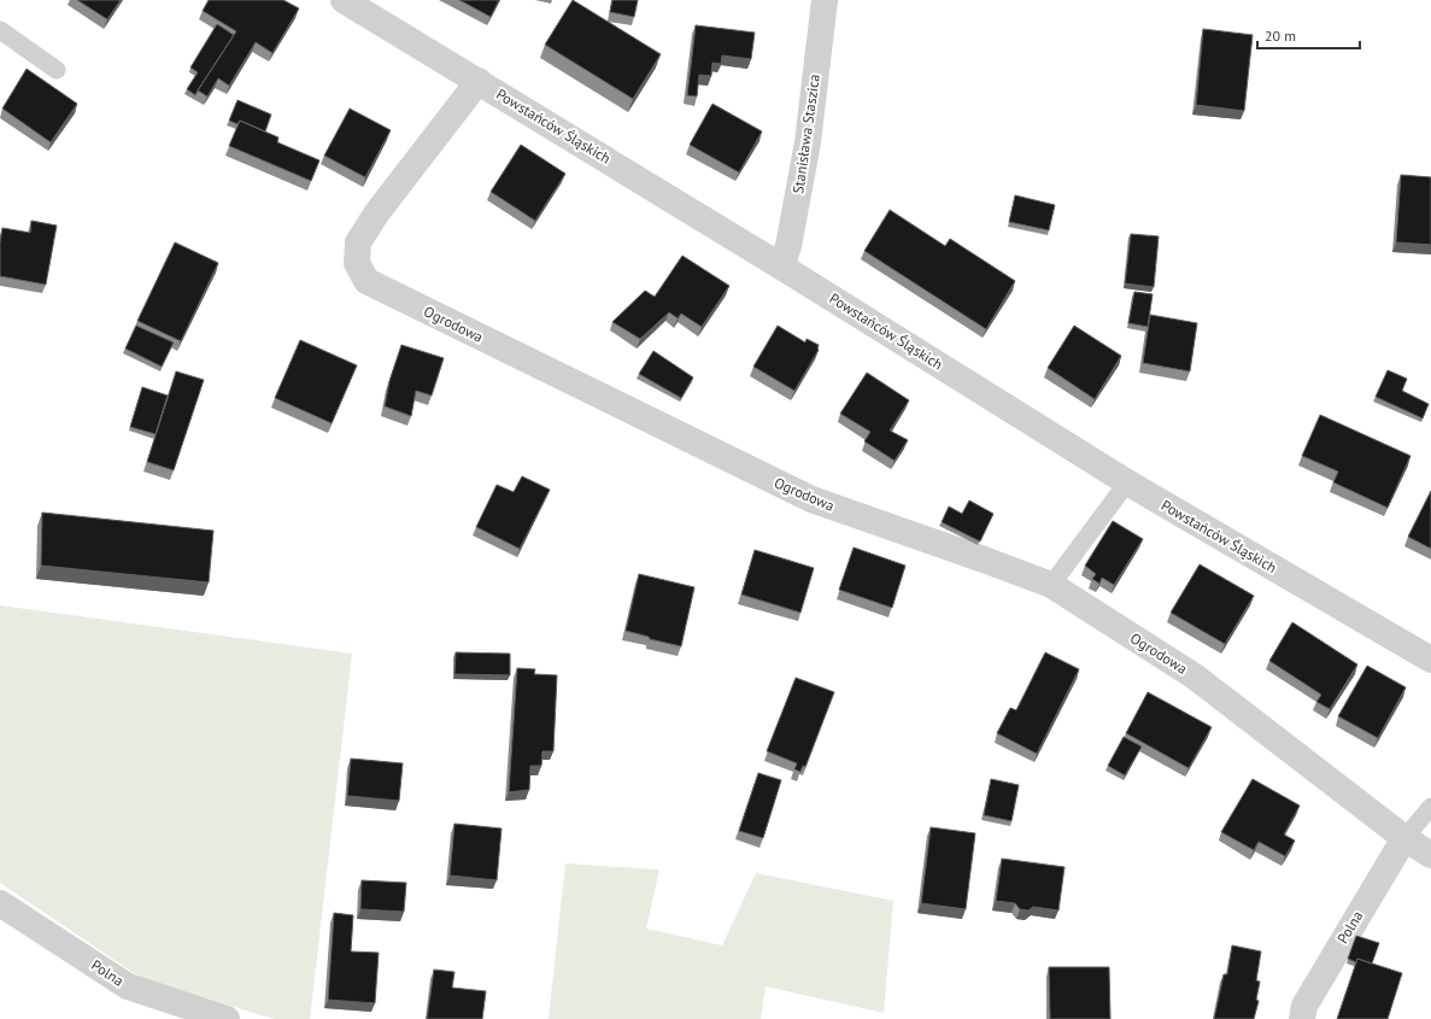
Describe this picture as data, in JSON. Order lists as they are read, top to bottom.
{
  "streets": {
    "street": [
      "Powstańców Śląskich",
      "Stanisława Staszica",
      "Ogrodowa",
      "Polna"
    ]
  },
  "crossings": [
    ["Powstańców Śląskich", "Stanisława Staszica"],
    ["Powstańców Śląskich", "Ogrodowa"],
    ["Ogrodowa", "Polna"]
  ],
  "scale_bar": "20 m"
}
